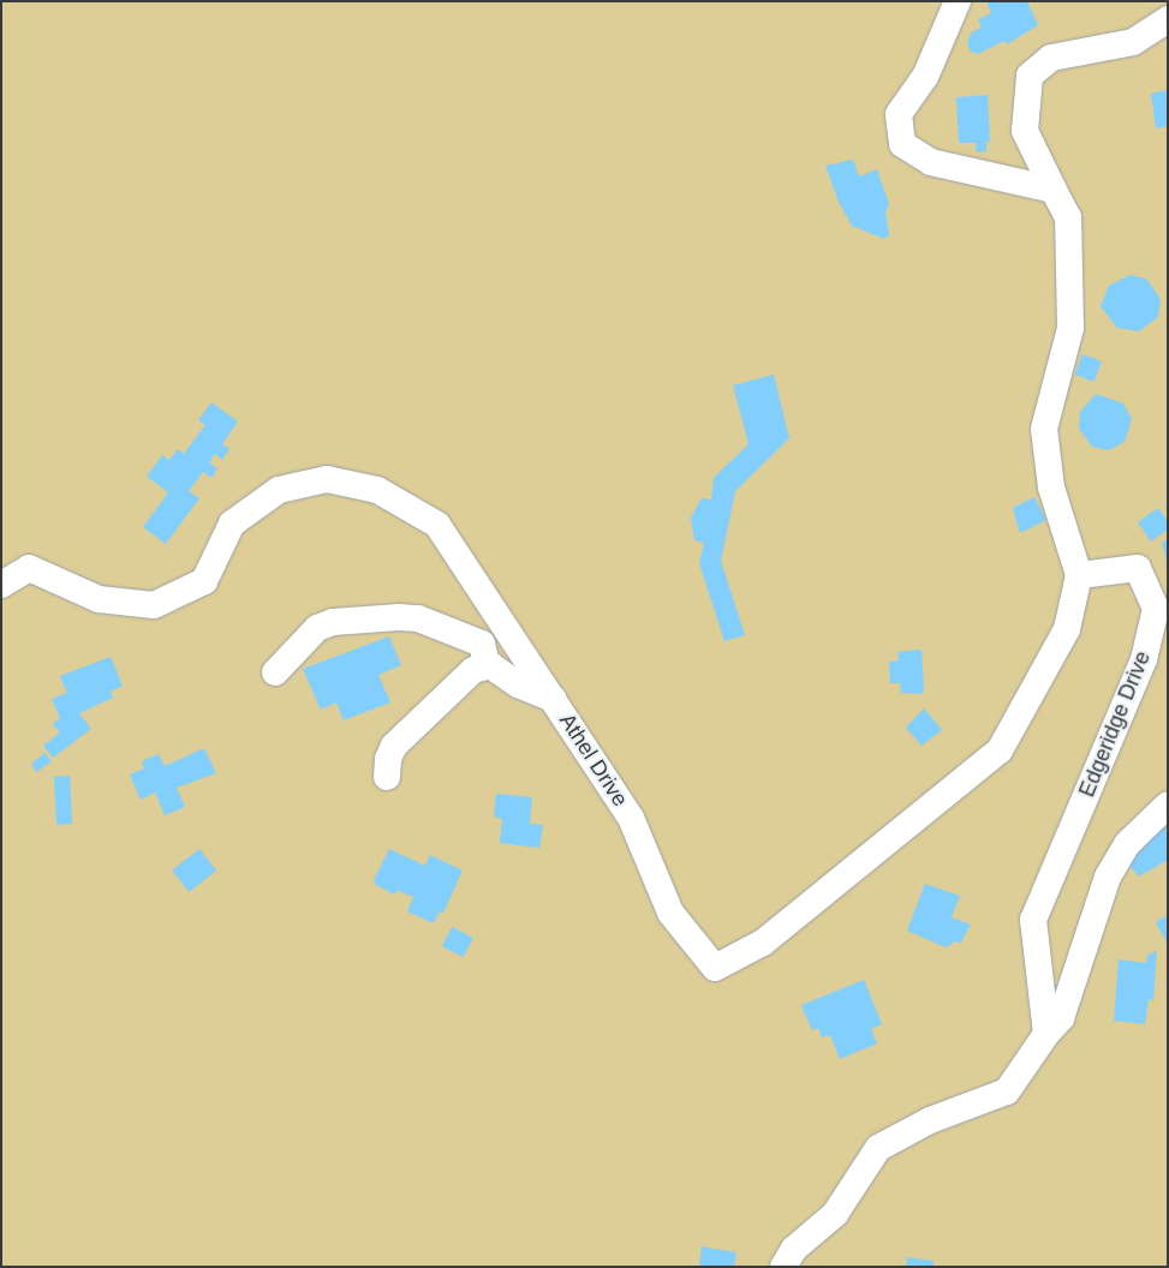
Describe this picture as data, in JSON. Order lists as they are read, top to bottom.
{
  "streets": {
    "street": ["Edgeridge Drive", "Athel Drive"]
  },
  "crossings": [
    ["Edgeridge Drive", "Athel Drive"]
  ]
}
